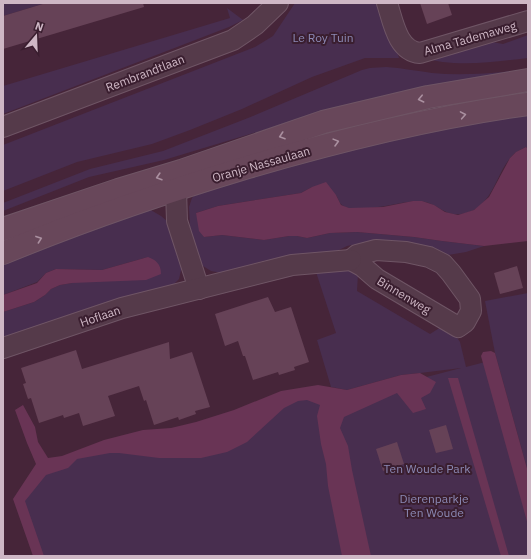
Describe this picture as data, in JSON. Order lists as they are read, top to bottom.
{
  "streets": {
    "main road": ["Oranje Nassaulaan"],
    "street": [
      "Alma Tademaweg",
      "Rembrandtlaan",
      "Binnenweg",
      "Hoflaan"
    ]
  },
  "crossings": [
    ["Binnenweg", "Hoflaan"]
  ],
  "parks": ["Le Roy Tuin", "Ten Woude Park", "Dierenparkje Ten Woude"],
  "north": "top"
}
